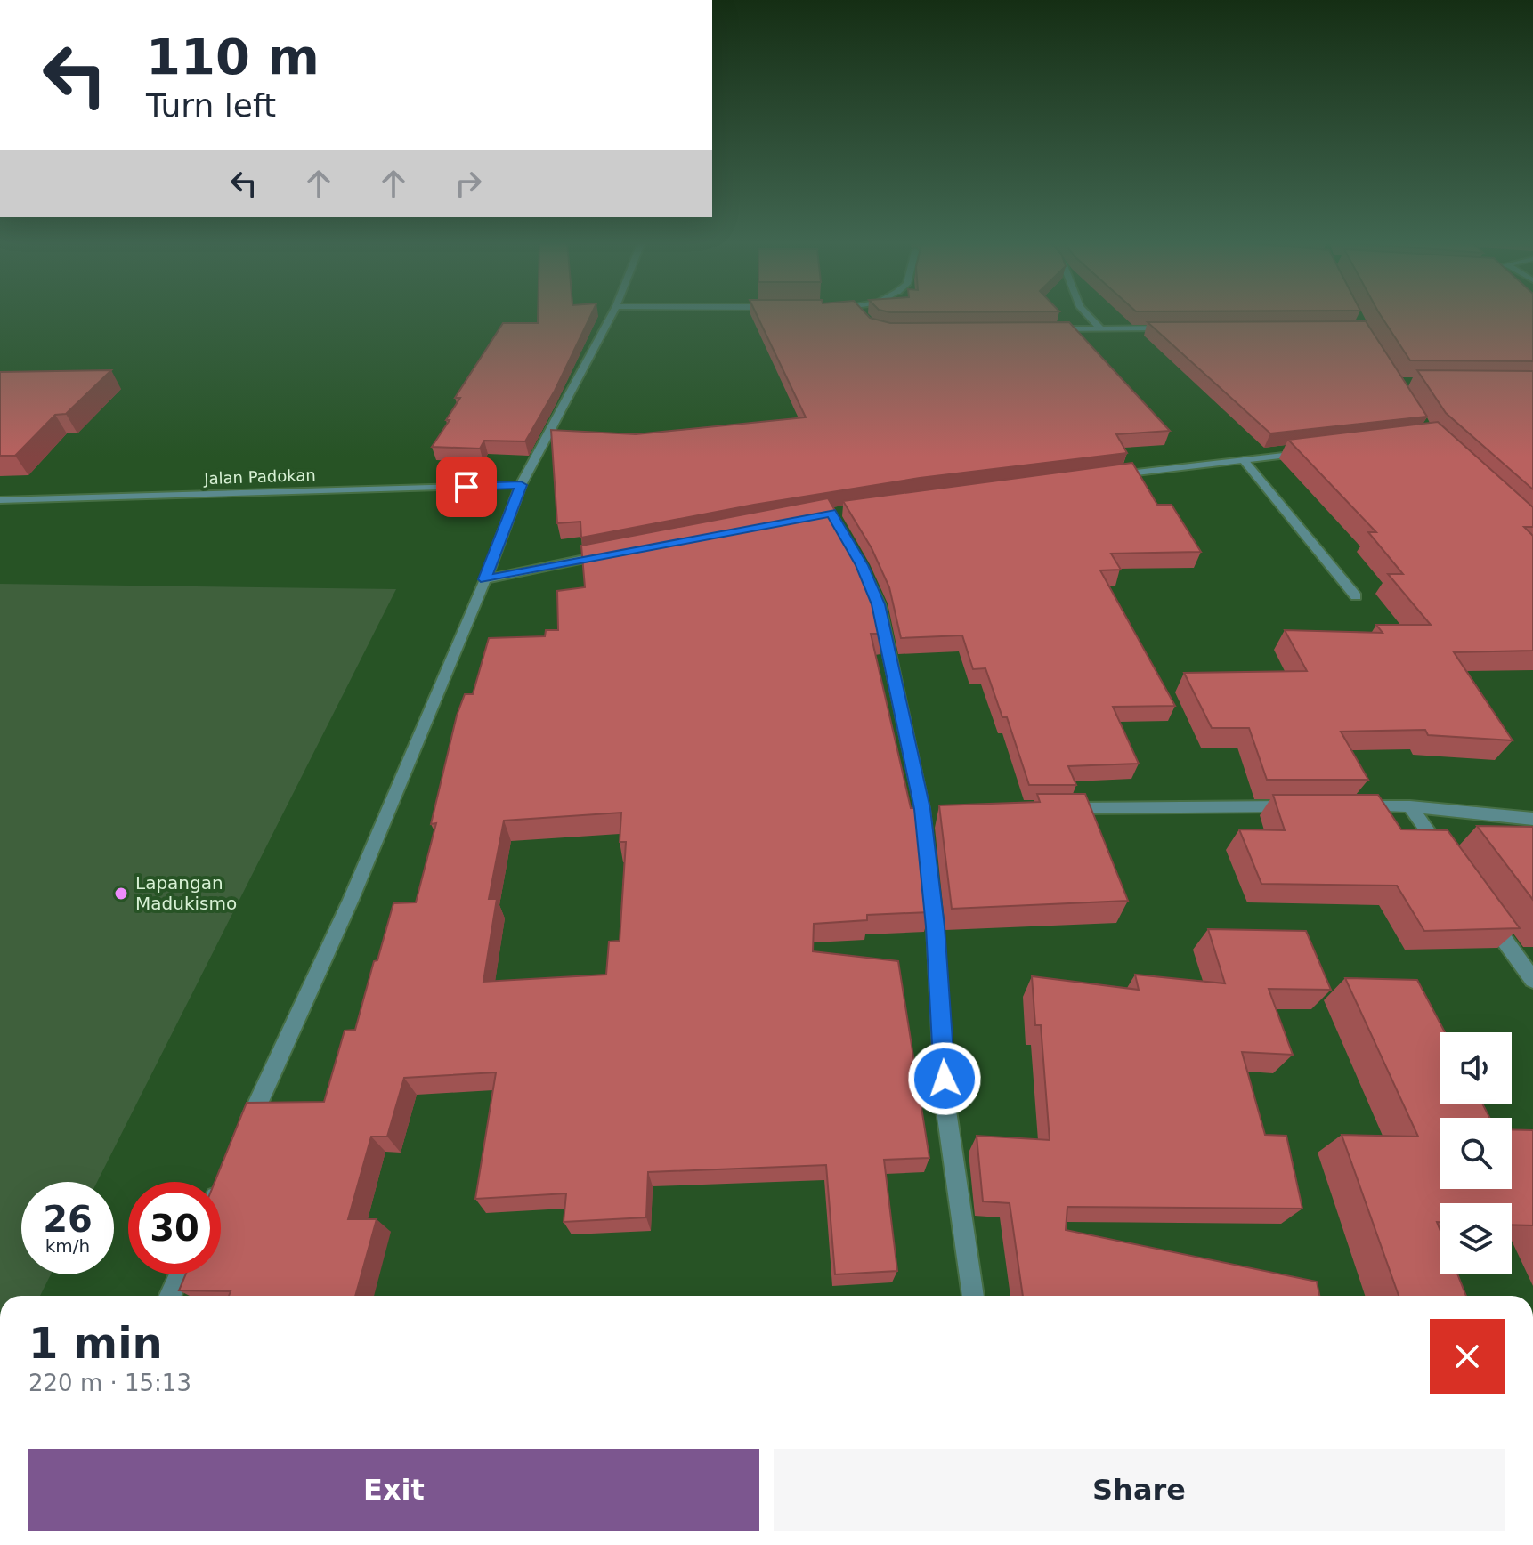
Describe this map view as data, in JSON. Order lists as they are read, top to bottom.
{
  "streets": {
    "street": ["Jalan Padokan"]
  },
  "places": ["Lapangan Madukismo"],
  "page": {
    "turn": ["110 m", "Turn left"],
    "speed": "26 km/h",
    "limit": "30",
    "heading": ["1 min", "220 m · 15:13"],
    "buttons": ["Exit", "Share"]
  }
}
